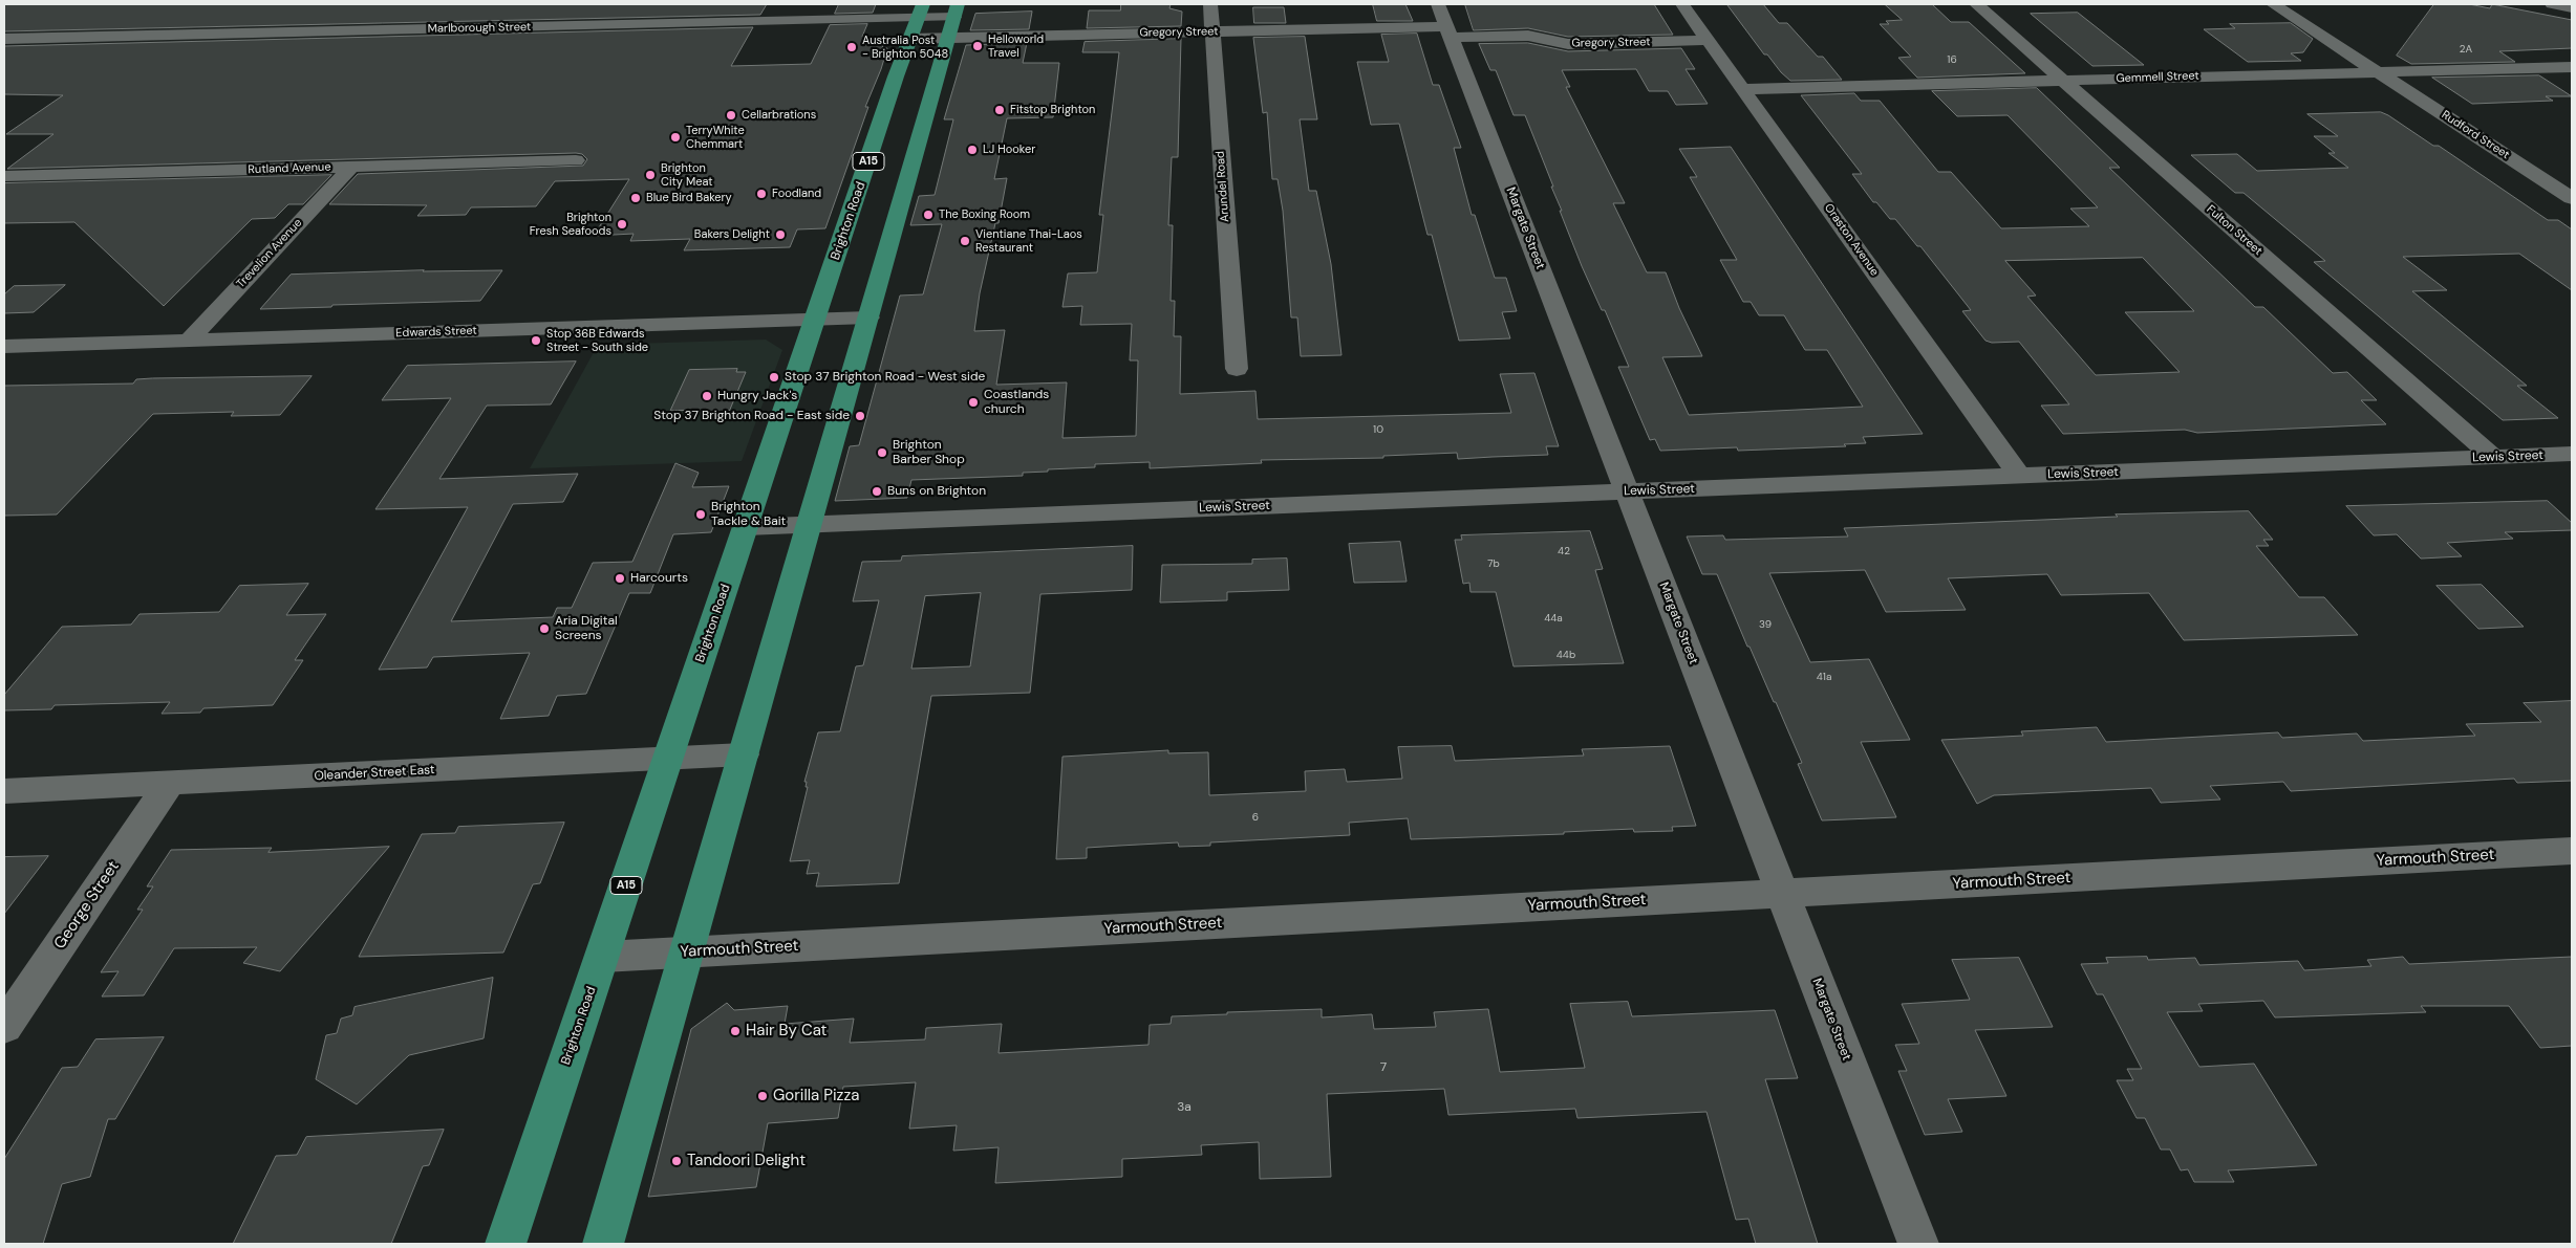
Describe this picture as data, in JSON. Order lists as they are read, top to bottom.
{
  "streets": {
    "main road": ["A15", "Brighton Road"],
    "street": [
      "Marlborough Street",
      "Gregory Street",
      "Gemmell Street",
      "Rudford Street",
      "Rutland Avenue",
      "Arundel Road",
      "Margate Street",
      "Fulton Street",
      "Oraston Avenue",
      "Trevelion Avenue",
      "Edwards Street",
      "Lewis Street",
      "Oleander Street East",
      "Yarmouth Street",
      "George Street"
    ]
  },
  "crossings": [
    ["Marlborough Street", "Brighton Road"],
    ["Gregory Street", "Arundel Road"],
    ["Gregory Street", "Brighton Road"],
    ["Gregory Street", "Margate Street"],
    ["Gregory Street", "Oraston Avenue"],
    ["Gemmell Street", "Rudford Street"],
    ["Gemmell Street", "Fulton Street"],
    ["Gemmell Street", "Oraston Avenue"],
    ["Rutland Avenue", "Trevelion Avenue"],
    ["Brighton Road", "Edwards Street"],
    ["Brighton Road", "Lewis Street"],
    ["Brighton Road", "Oleander Street East"],
    ["Brighton Road", "Yarmouth Street"],
    ["Margate Street", "Lewis Street"],
    ["Margate Street", "Yarmouth Street"],
    ["Fulton Street", "Lewis Street"],
    ["Oraston Avenue", "Lewis Street"],
    ["Trevelion Avenue", "Edwards Street"],
    ["Oleander Street East", "George Street"]
  ],
  "places": [
    "Helloworld Travel",
    "Australia Post - Brighton 5048",
    "Fitstop Brighton",
    "Cellarbrations",
    "TerryWhite Chemmart",
    "LJ Hooker",
    "Brighton City Meat",
    "Foodland",
    "Blue Bird Bakery",
    "The Boxing Room",
    "Brighton Fresh Seafoods",
    "Bakers Delight",
    "Vientiane Thai-Laos Restaurant",
    "Stop 36B Edwards Street - South side",
    "Stop 37 Brighton Road - West side",
    "Hungry Jack's",
    "Coastlands church",
    "Stop 37 Brighton Road - East side",
    "Brighton Barber Shop",
    "Buns on Brighton",
    "Brighton Tackle & Bait",
    "Harcourts",
    "Aria Digital Screens",
    "Hair By Cat",
    "Gorilla Pizza",
    "Tandoori Delight"
  ],
  "house_numbers": [
    "2A",
    "16",
    "10",
    "42",
    "7b",
    "44a",
    "39",
    "44b",
    "41a",
    "6",
    "7",
    "3a"
  ]
}
